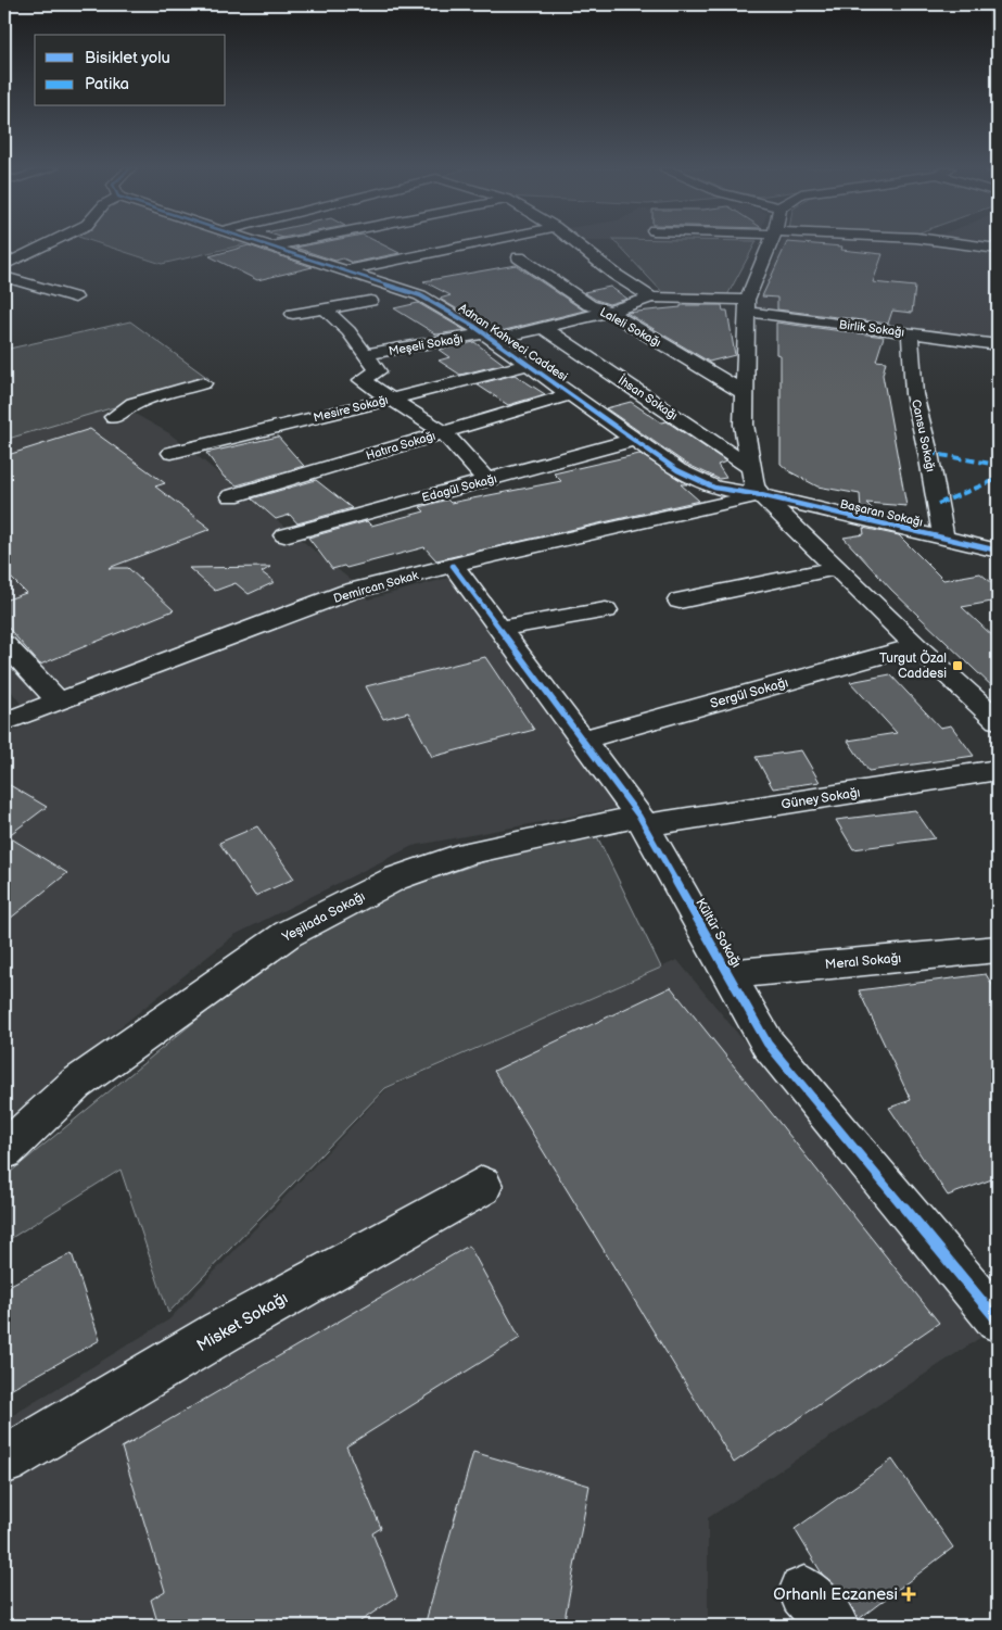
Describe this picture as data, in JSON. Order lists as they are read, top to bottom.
{
  "streets": {
    "street": [
      "Laleli Sokağı",
      "Birlik Sokağı",
      "Adnan Kahveci Caddesi",
      "Meşeli Sokağı",
      "İhsan Sokağı",
      "Mesire Sokağı",
      "Cansu Sokağı",
      "Hatıra Sokağı",
      "Edagül Sokağı",
      "Başaran Sokağı",
      "Demircan Sokak",
      "Sergül Sokağı",
      "Güney Sokağı",
      "Yeşilada Sokağı",
      "Kültür Sokağı",
      "Meral Sokağı",
      "Misket Sokağı"
    ]
  },
  "crossings": [
    ["Laleli Sokağı", "Meşeli Sokağı"],
    ["Birlik Sokağı", "Meşeli Sokağı"],
    ["Birlik Sokağı", "Cansu Sokağı"],
    ["Adnan Kahveci Caddesi", "Meşeli Sokağı"],
    ["Adnan Kahveci Caddesi", "Mesire Sokağı"],
    ["Adnan Kahveci Caddesi", "Hatıra Sokağı"],
    ["Adnan Kahveci Caddesi", "Edagül Sokağı"],
    ["Adnan Kahveci Caddesi", "Başaran Sokağı"],
    ["Adnan Kahveci Caddesi", "Demircan Sokak"],
    ["Meşeli Sokağı", "İhsan Sokağı"],
    ["Cansu Sokağı", "Başaran Sokağı"],
    ["Başaran Sokağı", "Demircan Sokak"],
    ["Demircan Sokak", "Kültür Sokağı"],
    ["Sergül Sokağı", "Kültür Sokağı"],
    ["Güney Sokağı", "Yeşilada Sokağı"],
    ["Güney Sokağı", "Kültür Sokağı"],
    ["Yeşilada Sokağı", "Kültür Sokağı"],
    ["Kültür Sokağı", "Meral Sokağı"]
  ],
  "places": {
    "transit": ["Turgut Özal Caddesi"],
    "health": ["Orhanlı Eczanesi"]
  },
  "legend": ["Bisiklet yolu", "Patika"]
}
